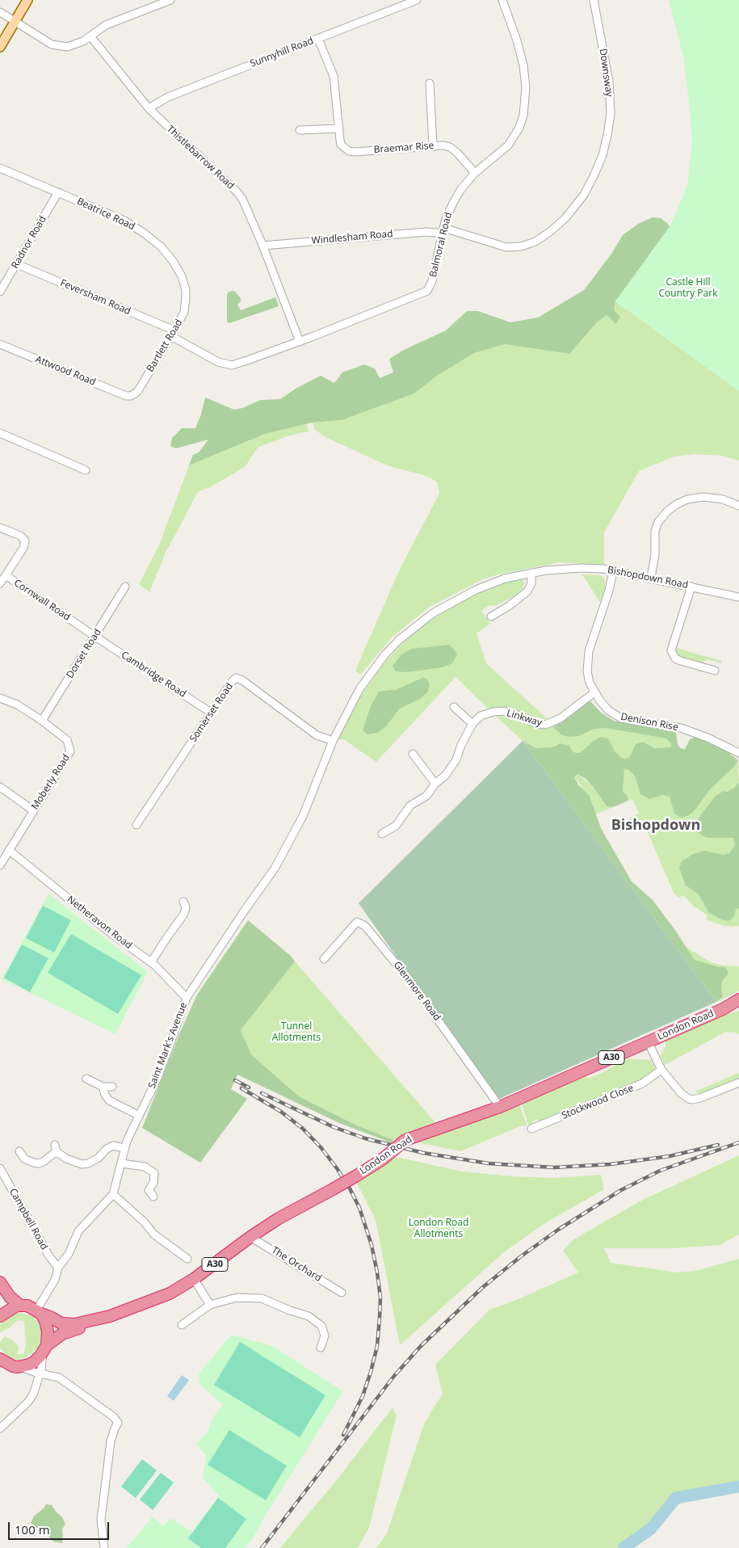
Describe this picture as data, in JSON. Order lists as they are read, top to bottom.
{
  "streets": {
    "highway": ["London Road", "A30"],
    "street": [
      "Sunnyhill Road",
      "Downsway",
      "Braemar Rise",
      "Thistlebarrow Road",
      "Beatrice Road",
      "Windlesham Road",
      "Radnor Road",
      "Balmoral Road",
      "Feversham Road",
      "Bartlett Road",
      "Attwood Road",
      "Bishopdown Road",
      "Cornwall Road",
      "Dorset Road",
      "Cambridge Road",
      "Somerset Road",
      "Linkway",
      "Denison Rise",
      "Moberly Road",
      "Netheravon Road",
      "Glenmore Road",
      "Saint Mark's Avenue",
      "Stockwood Close",
      "Campbell Road",
      "The Orchard"
    ]
  },
  "crossings": [
    ["Sunnyhill Road", "Braemar Rise"],
    ["Sunnyhill Road", "Thistlebarrow Road"],
    ["Downsway", "Windlesham Road"],
    ["Downsway", "Balmoral Road"],
    ["Braemar Rise", "Balmoral Road"],
    ["Thistlebarrow Road", "Windlesham Road"],
    ["Thistlebarrow Road", "Balmoral Road"],
    ["Beatrice Road", "Radnor Road"],
    ["Beatrice Road", "Bartlett Road"],
    ["Windlesham Road", "Balmoral Road"],
    ["Radnor Road", "Feversham Road"],
    ["Balmoral Road", "Feversham Road"],
    ["Balmoral Road", "Bartlett Road"],
    ["Feversham Road", "Bartlett Road"],
    ["Bartlett Road", "Attwood Road"],
    ["Bishopdown Road", "Somerset Road"],
    ["Bishopdown Road", "Denison Rise"],
    ["Bishopdown Road", "Saint Mark's Avenue"],
    ["Cornwall Road", "Dorset Road"],
    ["Cornwall Road", "Cambridge Road"],
    ["Dorset Road", "Cambridge Road"],
    ["Dorset Road", "Moberly Road"],
    ["Cambridge Road", "Somerset Road"],
    ["Somerset Road", "Saint Mark's Avenue"],
    ["Linkway", "Denison Rise"],
    ["Moberly Road", "Netheravon Road"],
    ["Netheravon Road", "Saint Mark's Avenue"],
    ["Glenmore Road", "London Road"],
    ["London Road", "Saint Mark's Avenue"],
    ["London Road", "The Orchard"],
    ["Saint Mark's Avenue", "Campbell Road"]
  ],
  "districts": ["Bishopdown"],
  "parks": ["Castle Hill Country Park", "Tunnel Allotments", "London Road Allotments"],
  "scale_bar": "100 m"
}
